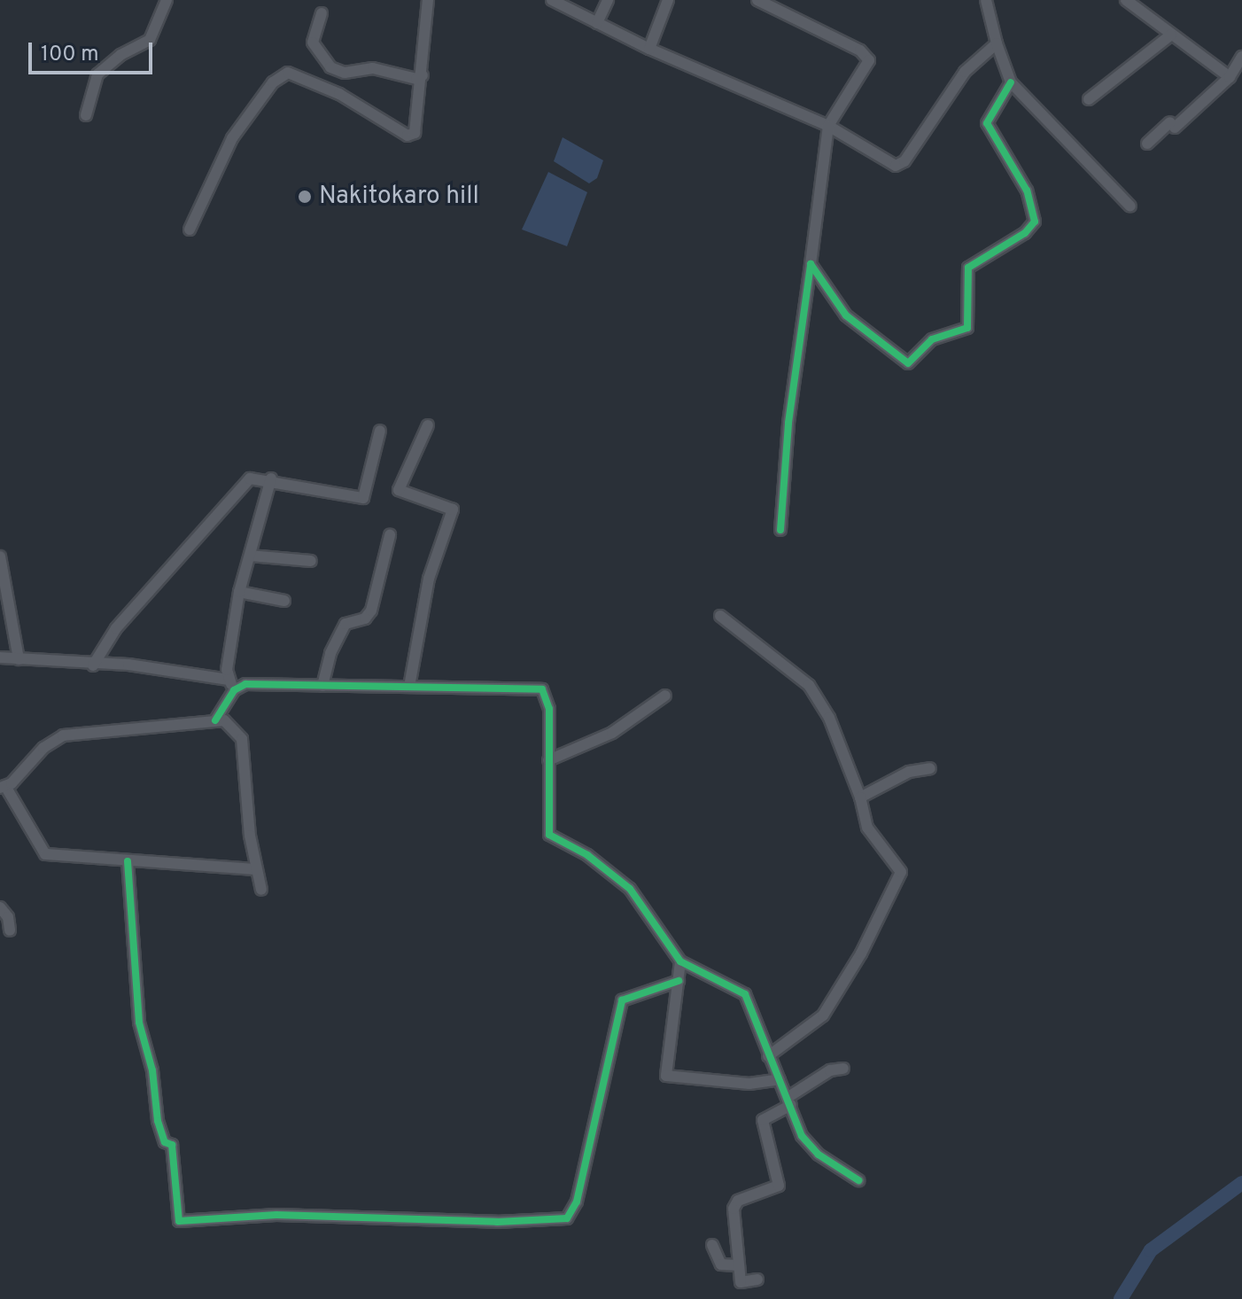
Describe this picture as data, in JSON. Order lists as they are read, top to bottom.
{
  "places": ["Nakitokaro hill"],
  "scale_bar": "100 m"
}
